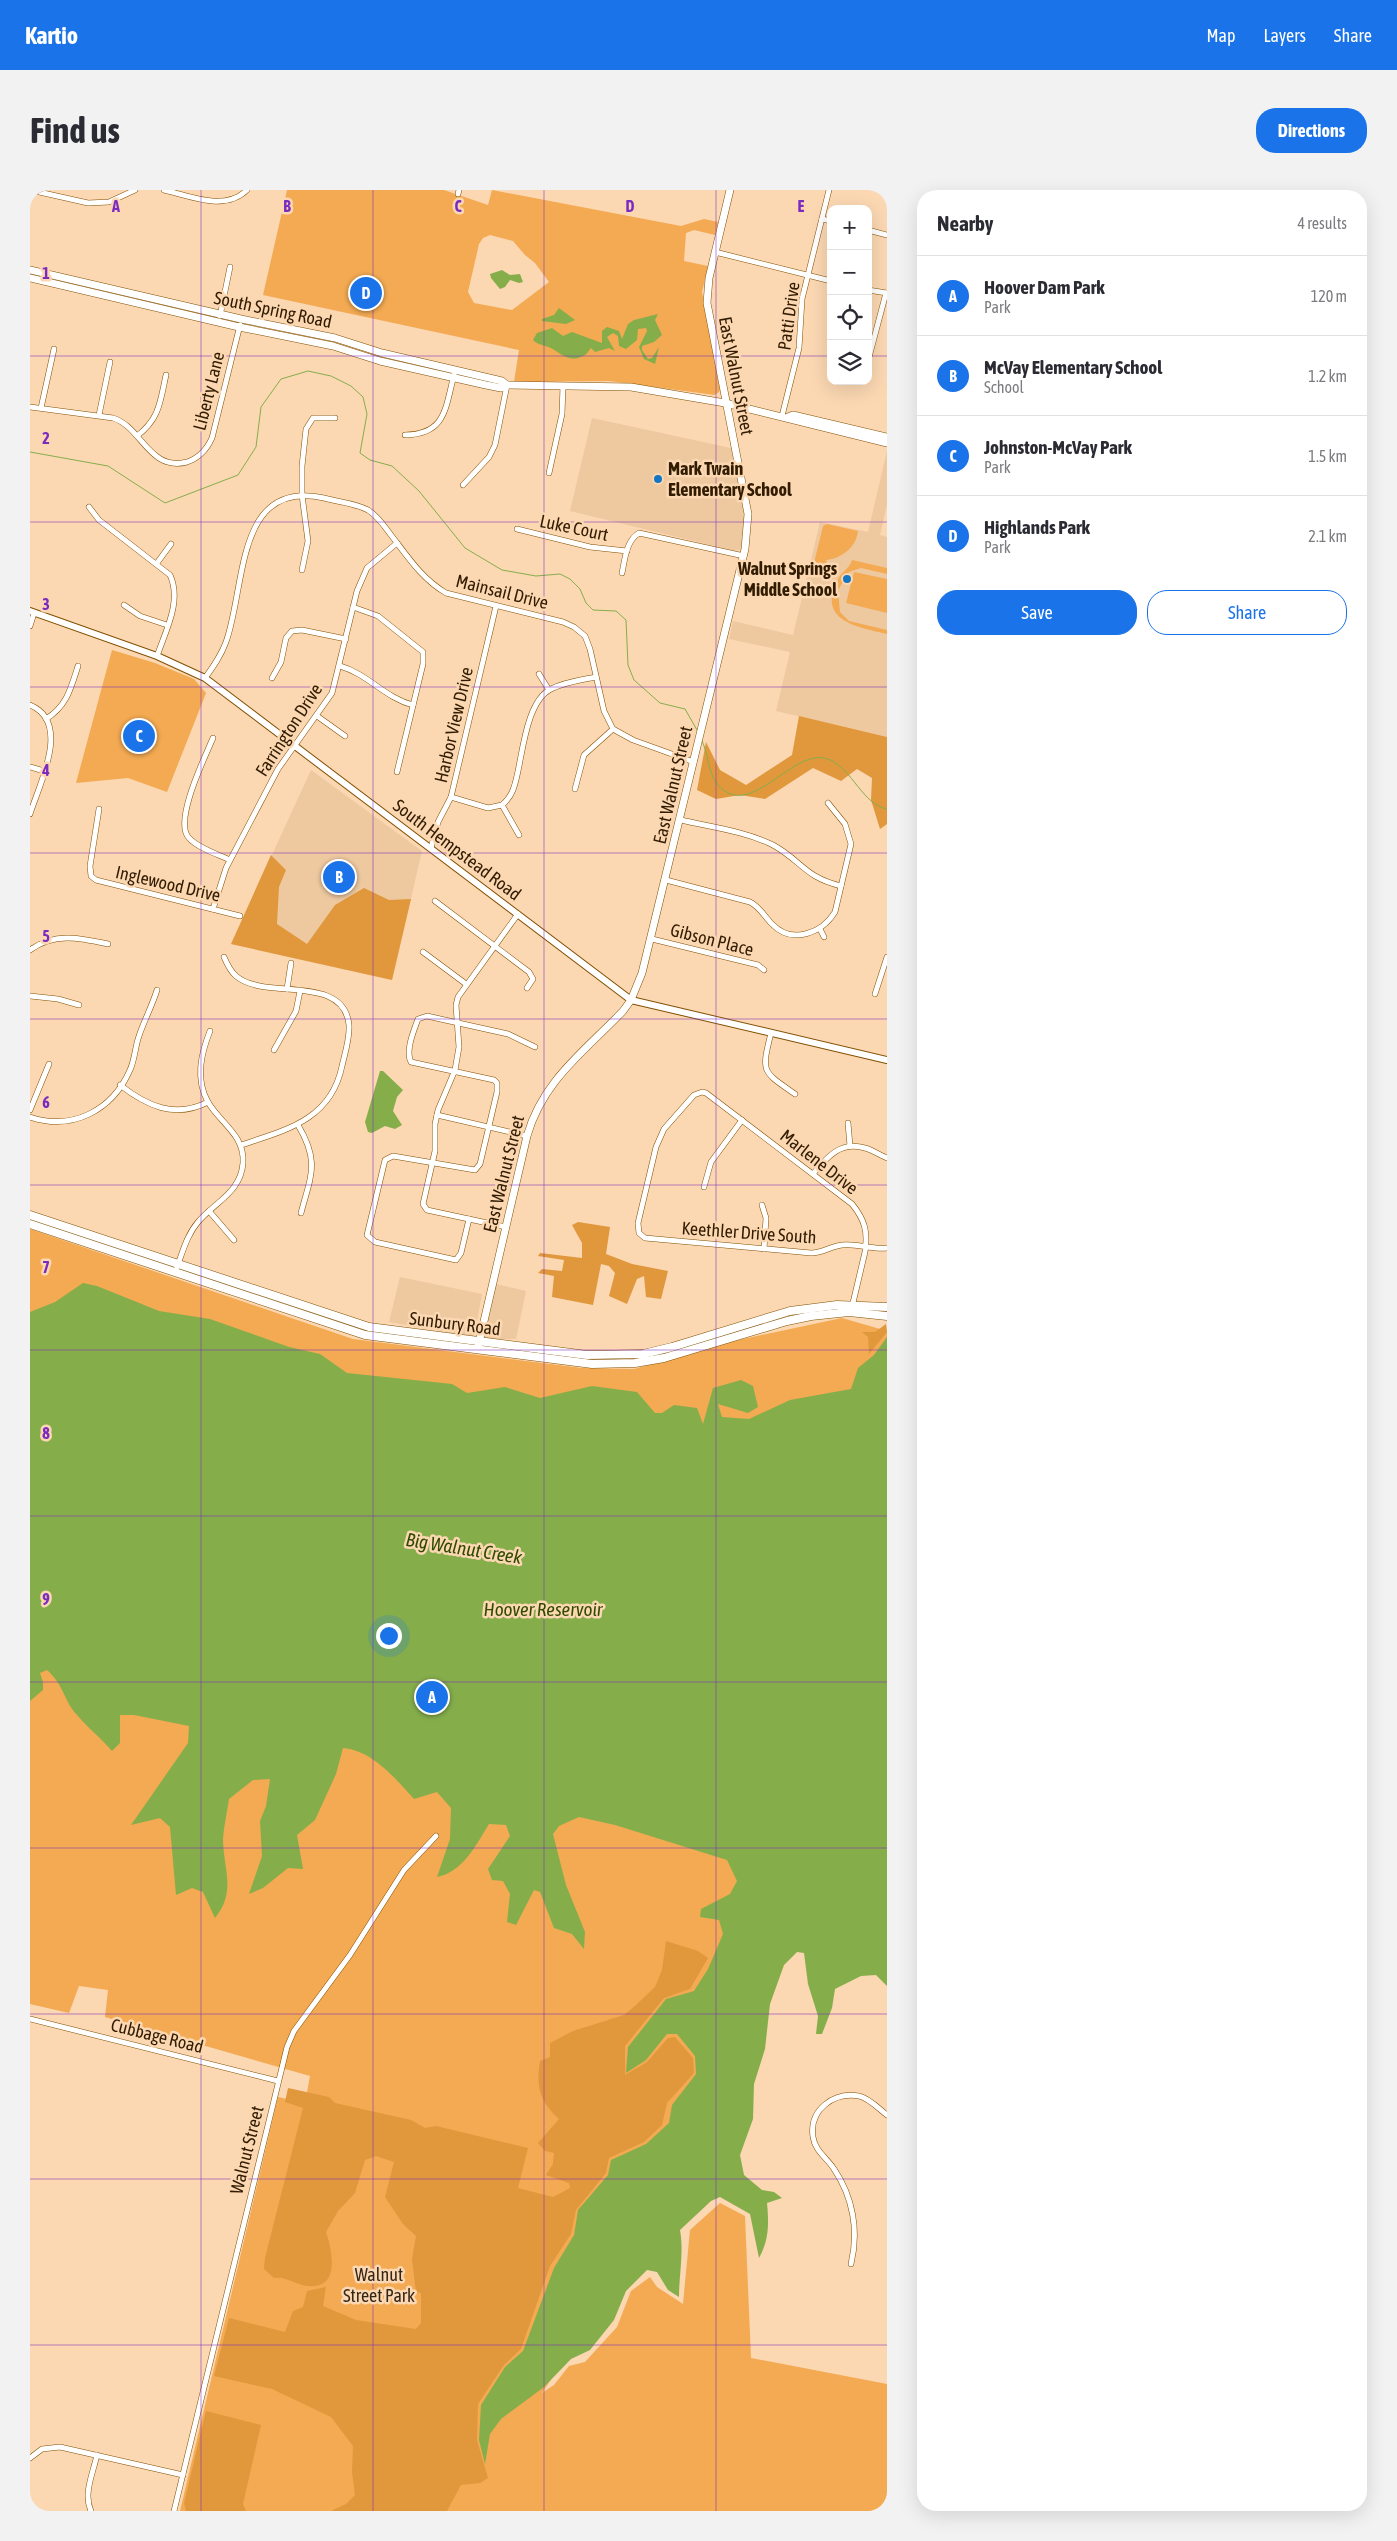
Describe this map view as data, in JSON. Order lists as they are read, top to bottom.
{
  "streets": {
    "main road": ["South Spring Road", "East Walnut Street", "Sunbury Road"],
    "street": [
      "Patti Drive",
      "Liberty Lane",
      "Luke Court",
      "Mainsail Drive",
      "Harbor View Drive",
      "Farrington Drive",
      "South Hempstead Road",
      "Inglewood Drive",
      "Gibson Place",
      "Marlene Drive",
      "Keethler Drive South",
      "Cubbage Road",
      "Walnut Street"
    ]
  },
  "crossings": [
    ["South Spring Road", "Patti Drive"],
    ["South Spring Road", "East Walnut Street"],
    ["South Spring Road", "Liberty Lane"],
    ["East Walnut Street", "South Hempstead Road"],
    ["East Walnut Street", "Gibson Place"],
    ["East Walnut Street", "Sunbury Road"],
    ["Mainsail Drive", "Harbor View Drive"],
    ["Mainsail Drive", "Farrington Drive"],
    ["Mainsail Drive", "South Hempstead Road"],
    ["Harbor View Drive", "South Hempstead Road"],
    ["Farrington Drive", "South Hempstead Road"],
    ["Farrington Drive", "Inglewood Drive"],
    ["Marlene Drive", "Keethler Drive South"],
    ["Marlene Drive", "Sunbury Road"],
    ["Cubbage Road", "Walnut Street"]
  ],
  "water": ["Big Walnut Creek", "Hoover Reservoir"],
  "parks": ["Walnut Street Park"],
  "places": ["Mark Twain Elementary School", "Walnut Springs Middle School"],
  "page": {
    "header": "Kartio",
    "nav": ["Map", "Layers", "Share"],
    "buttons": [
      "Directions",
      ["Save", "Share"]
    ],
    "title": "Find us",
    "heading": ["Nearby", "4 results"],
    "map_buttons": ["+", "−"],
    "list": [
      {
        "mark": "A",
        "name": "Hoover Dam Park",
        "note": "Park",
        "value": "120 m"
      },
      {
        "mark": "B",
        "name": "McVay Elementary School",
        "note": "School",
        "value": "1.2 km"
      },
      {
        "mark": "C",
        "name": "Johnston-McVay Park",
        "note": "Park",
        "value": "1.5 km"
      },
      {
        "mark": "D",
        "name": "Highlands Park",
        "note": "Park",
        "value": "2.1 km"
      }
    ],
    "pins": [
      "D",
      "C",
      "B",
      "A"
    ]
  },
  "grid": {
    "columns": [
      "A",
      "B",
      "C",
      "D",
      "E"
    ],
    "rows": [
      "1",
      "2",
      "3",
      "4",
      "5",
      "6",
      "7",
      "8",
      "9"
    ]
  }
}
